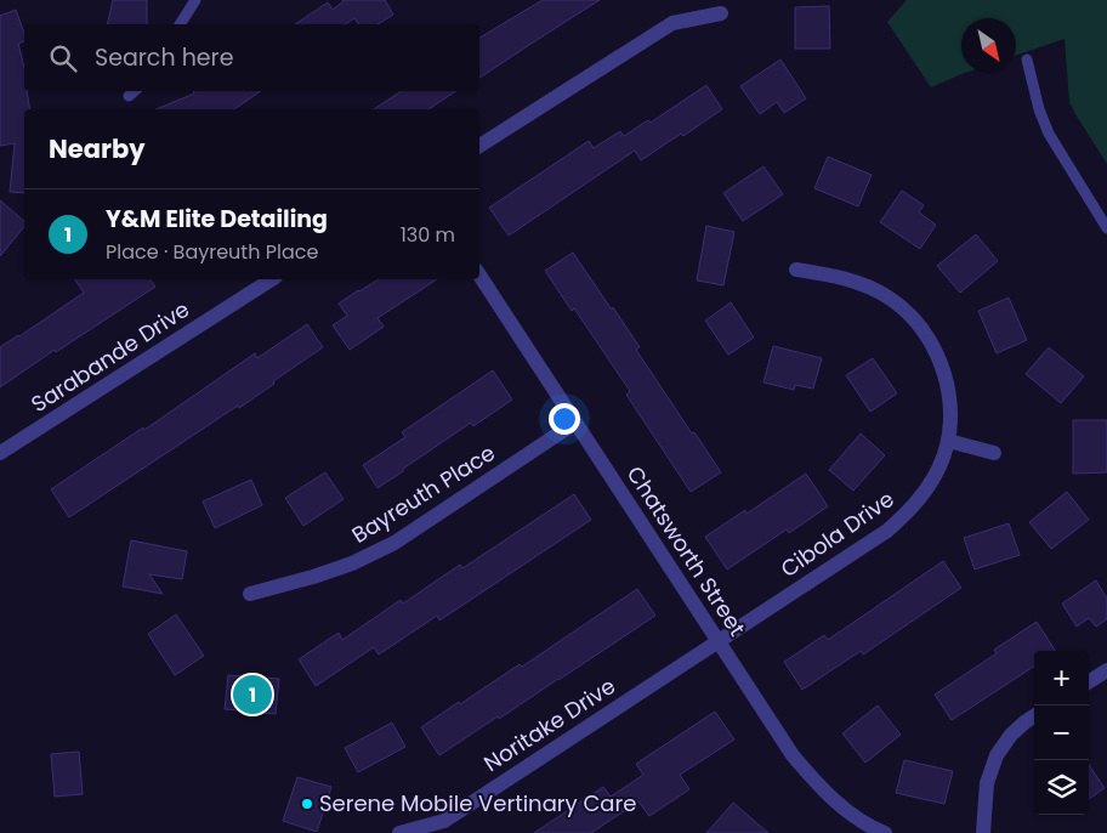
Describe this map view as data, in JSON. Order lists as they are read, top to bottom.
{
  "streets": {
    "street": [
      "Sarabande Drive",
      "Bayreuth Place",
      "Cibola Drive",
      "Chatsworth Street",
      "Noritake Drive"
    ]
  },
  "crossings": [
    ["Bayreuth Place", "Chatsworth Street"],
    ["Cibola Drive", "Chatsworth Street"],
    ["Cibola Drive", "Noritake Drive"],
    ["Chatsworth Street", "Noritake Drive"]
  ],
  "places": ["Serene Mobile Vertinary Care"],
  "north": "bottom right",
  "page": {
    "search": "Search here",
    "heading": "Nearby",
    "list": [
      {
        "mark": "1",
        "name": "Y&M Elite Detailing",
        "note": "Place · Bayreuth Place",
        "value": "130 m"
      }
    ],
    "map_buttons": ["+", "−"],
    "pins": "1"
  }
}
